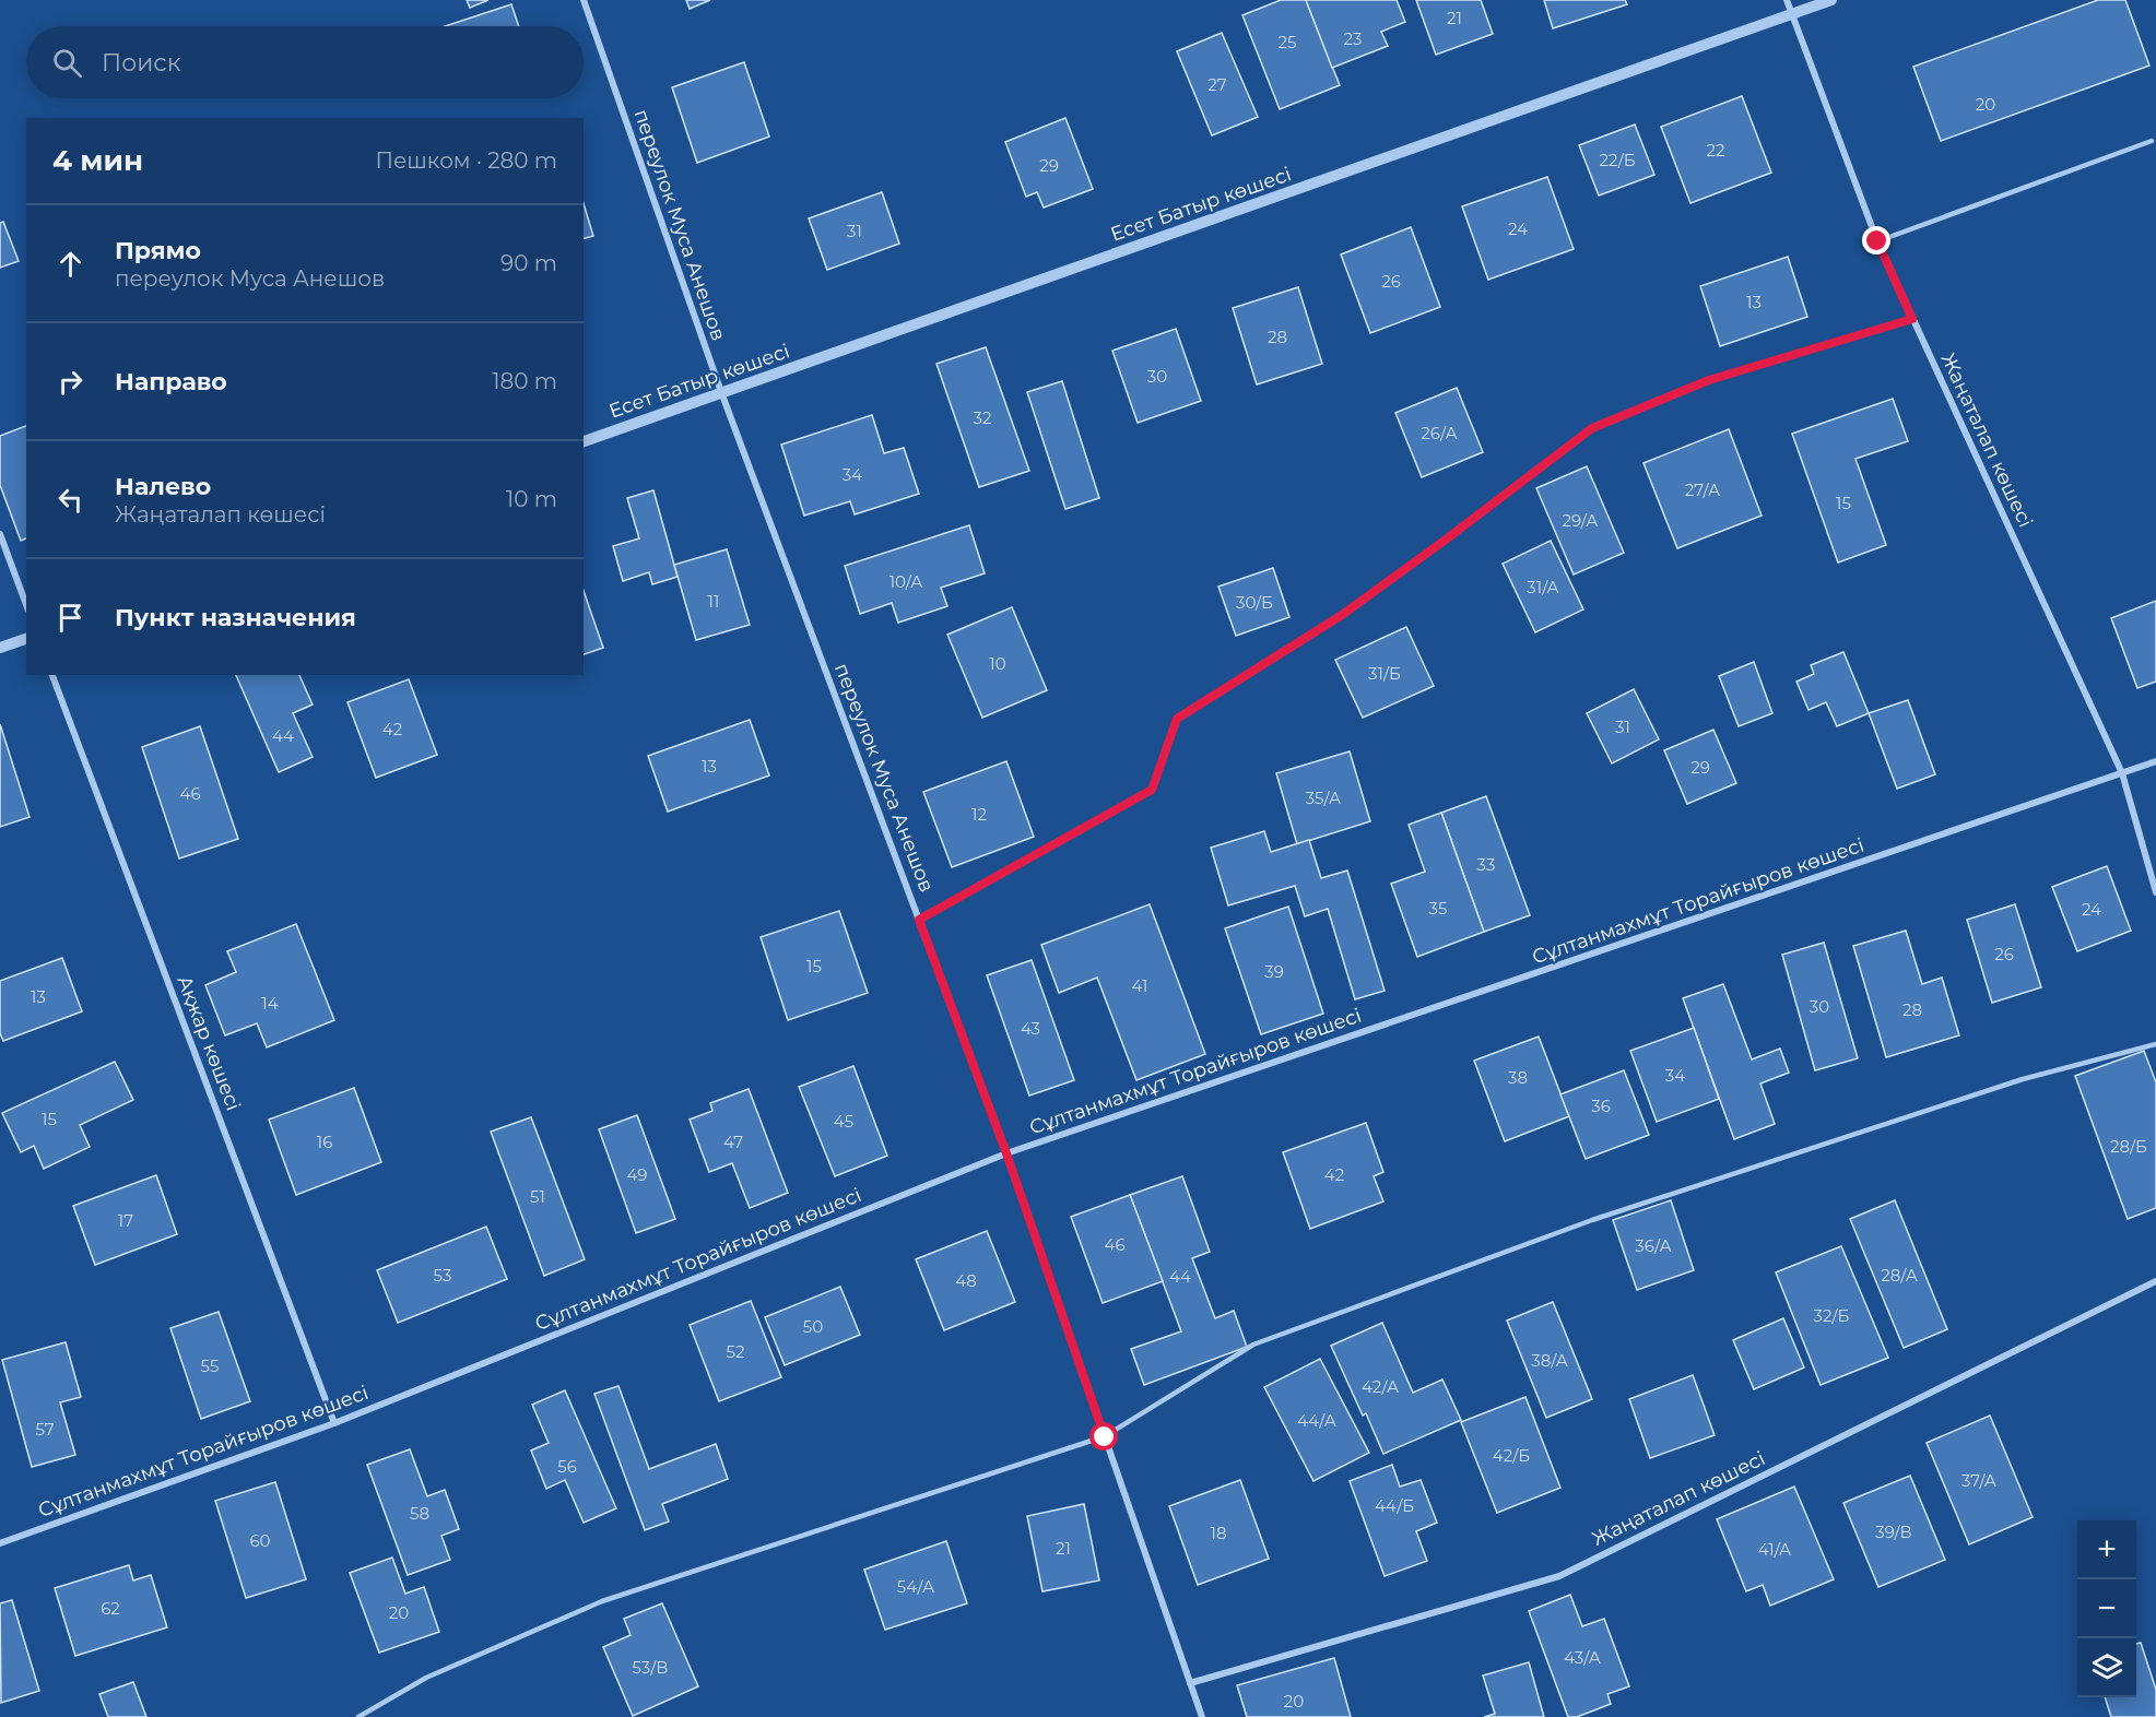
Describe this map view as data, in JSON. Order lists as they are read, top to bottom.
{
  "streets": {
    "street": [
      "Есет Батыр көшесі",
      "переулок Муса Анешов",
      "Жаңаталап көшесі",
      "Сұлтанмахмұт Торайғыров көшесі",
      "Ақжар көшесі"
    ]
  },
  "crossings": [
    ["Есет Батыр көшесі", "переулок Муса Анешов"],
    ["Есет Батыр көшесі", "Жаңаталап көшесі"],
    ["переулок Муса Анешов", "Жаңаталап көшесі"],
    ["переулок Муса Анешов", "Сұлтанмахмұт Торайғыров көшесі"],
    ["Жаңаталап көшесі", "Сұлтанмахмұт Торайғыров көшесі"],
    ["Сұлтанмахмұт Торайғыров көшесі", "Ақжар көшесі"]
  ],
  "house_numbers": [
    "21",
    "23",
    "25",
    "27",
    "20",
    "22",
    "22/Б",
    "29",
    "24",
    "31",
    "26",
    "13",
    "28",
    "30",
    "32",
    "26/А",
    "34",
    "27/А",
    "15",
    "29/А",
    "10/А",
    "31/А",
    "11",
    "30/Б",
    "10",
    "31/Б",
    "31",
    "42",
    "44",
    "13",
    "29",
    "46",
    "35/А",
    "12",
    "33",
    "35",
    "24",
    "26",
    "15",
    "39",
    "41",
    "13",
    "14",
    "30",
    "28",
    "43",
    "34",
    "38",
    "36",
    "15",
    "45",
    "16",
    "47",
    "28/Б",
    "49",
    "42",
    "51",
    "17",
    "46",
    "36/А",
    "53",
    "28/А",
    "44",
    "48",
    "32/Б",
    "50",
    "52",
    "38/А",
    "55",
    "42/А",
    "44/А",
    "57",
    "42/Б",
    "56",
    "37/А",
    "44/Б",
    "58",
    "39/В",
    "18",
    "60",
    "21",
    "41/А",
    "54/А",
    "62",
    "20",
    "43/А",
    "53/В",
    "20"
  ],
  "page": {
    "search": "Поиск",
    "heading": ["4 мин", "Пешком · 280 m"],
    "list": [
      ["Прямо", "переулок Муса Анешов", "90 m"],
      ["Направо", "180 m"],
      ["Налево", "Жаңаталап көшесі", "10 m"],
      "Пункт назначения"
    ],
    "map_buttons": ["+", "−"]
  }
}
